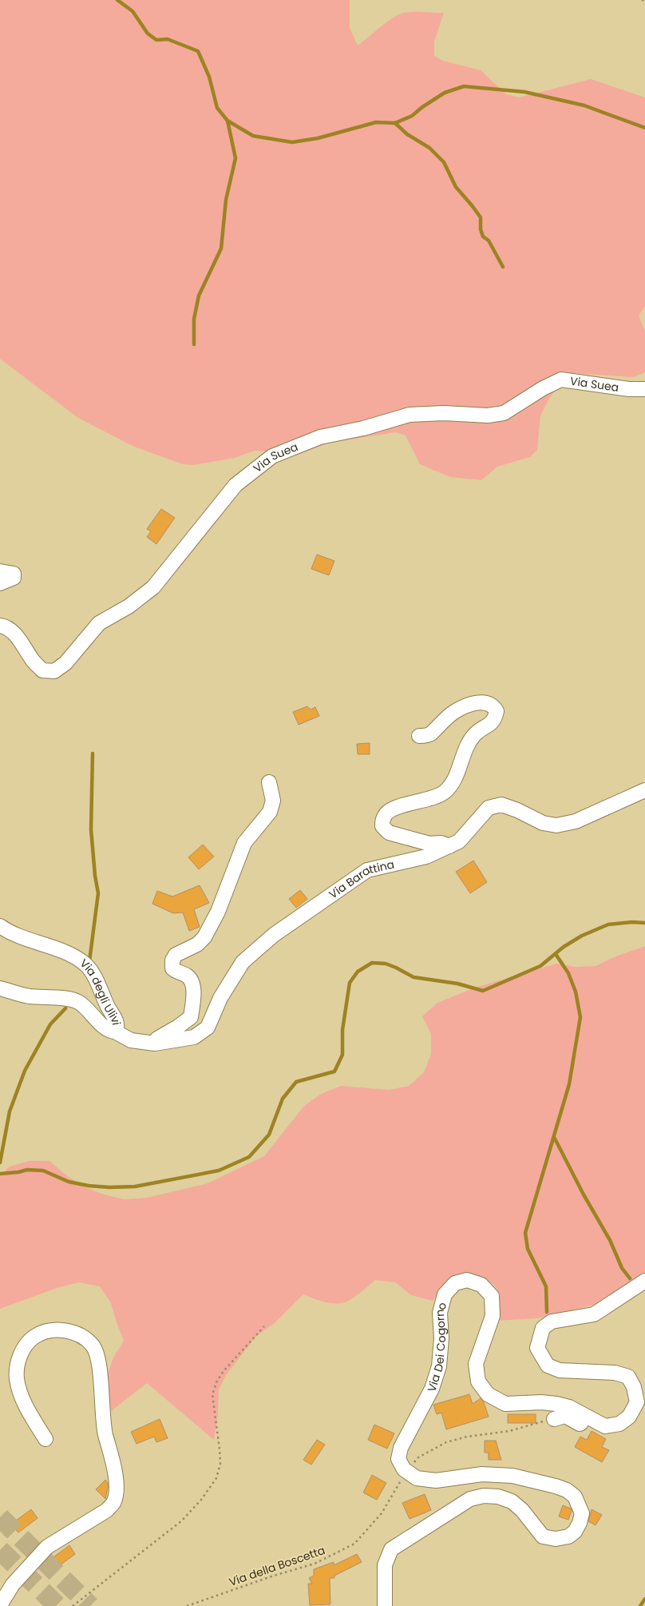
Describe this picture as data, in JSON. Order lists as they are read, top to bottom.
{
  "streets": {
    "street": [
      "Via Suea",
      "Via Barattina",
      "Via degli Ulivi",
      "Via Dei Cogorno"
    ],
    "path": ["Via della Boscetta"]
  },
  "crossings": [
    ["Via Barattina", "Via degli Ulivi"],
    ["Via Dei Cogorno", "Via della Boscetta"]
  ]
}
